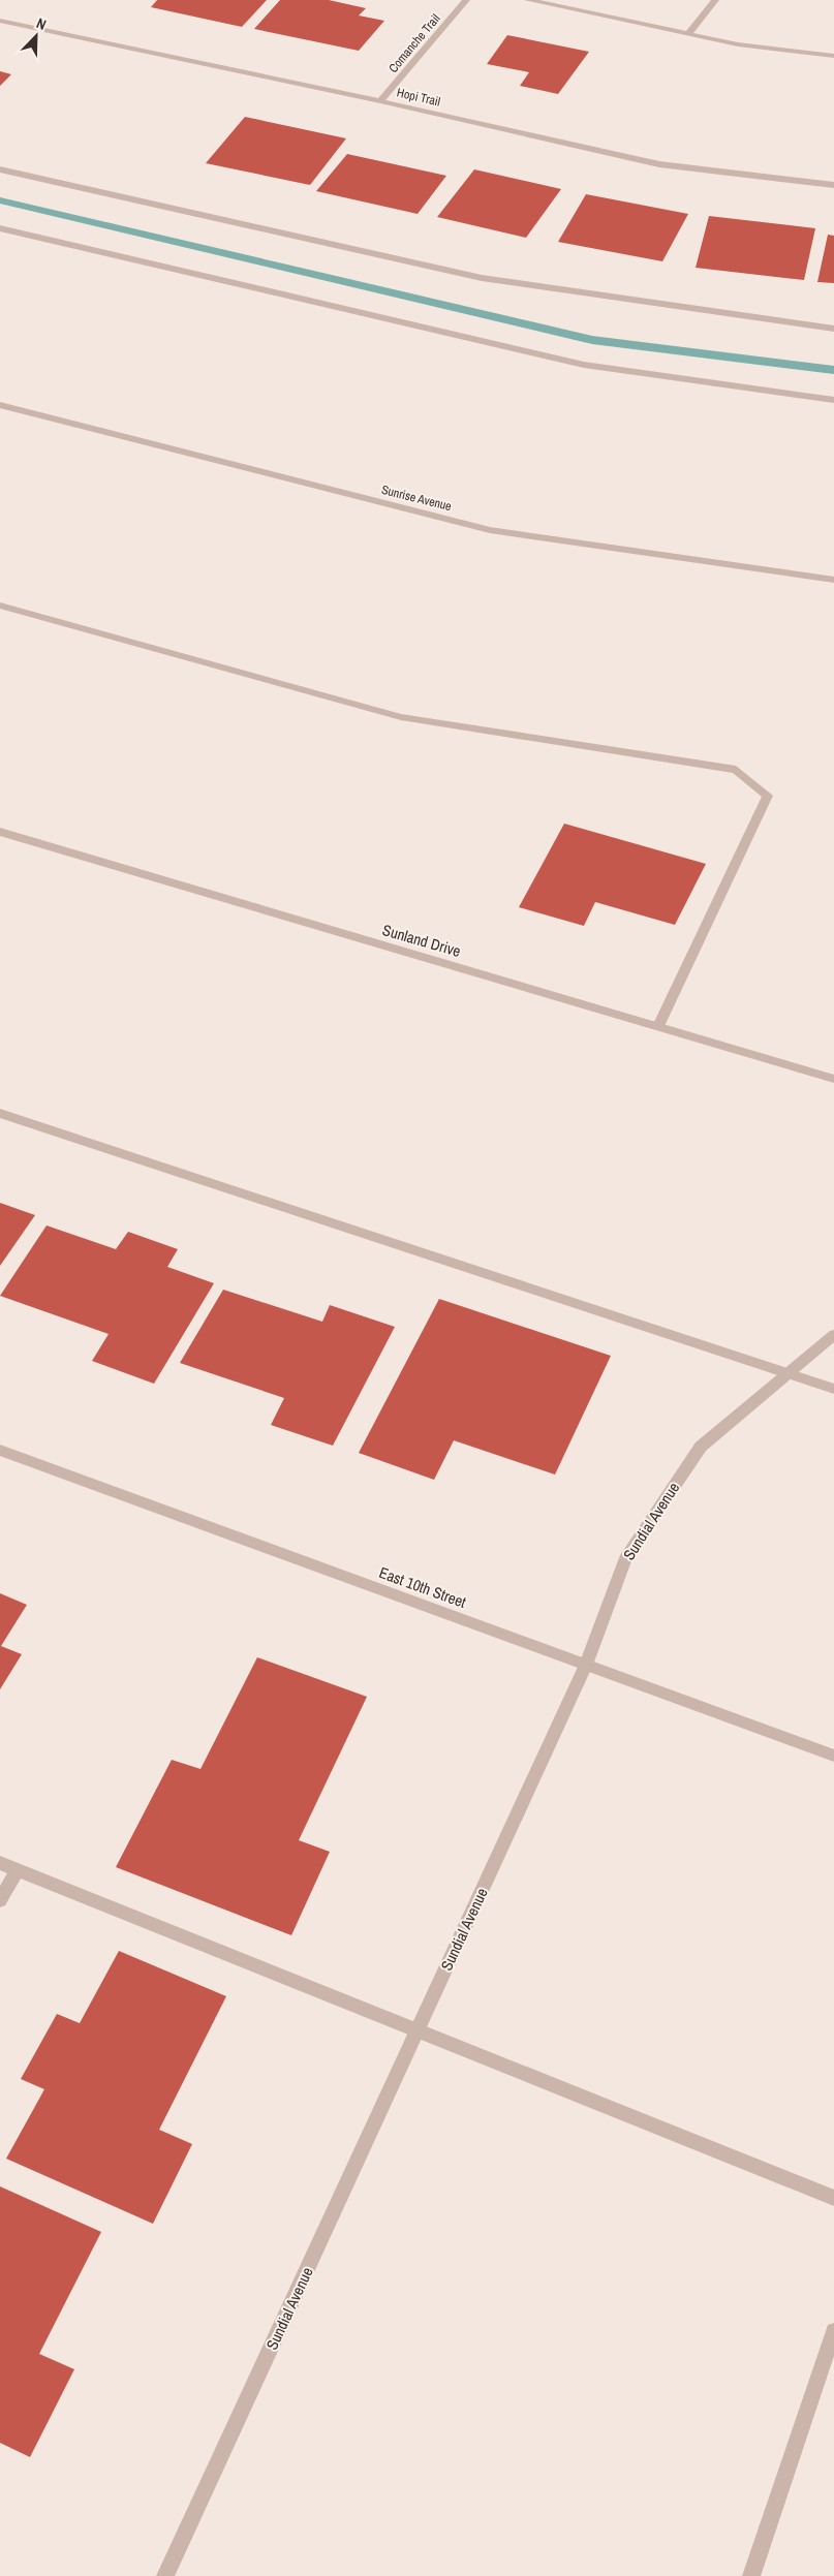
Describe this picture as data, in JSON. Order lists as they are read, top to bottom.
{
  "streets": {
    "street": [
      "Comanche Trail",
      "Hopi Trail",
      "Sunrise Avenue",
      "Sunland Drive",
      "Sundial Avenue",
      "East 10th Street"
    ]
  },
  "crossings": [
    ["Comanche Trail", "Hopi Trail"],
    ["Sundial Avenue", "East 10th Street"]
  ],
  "north": "top right"
}
